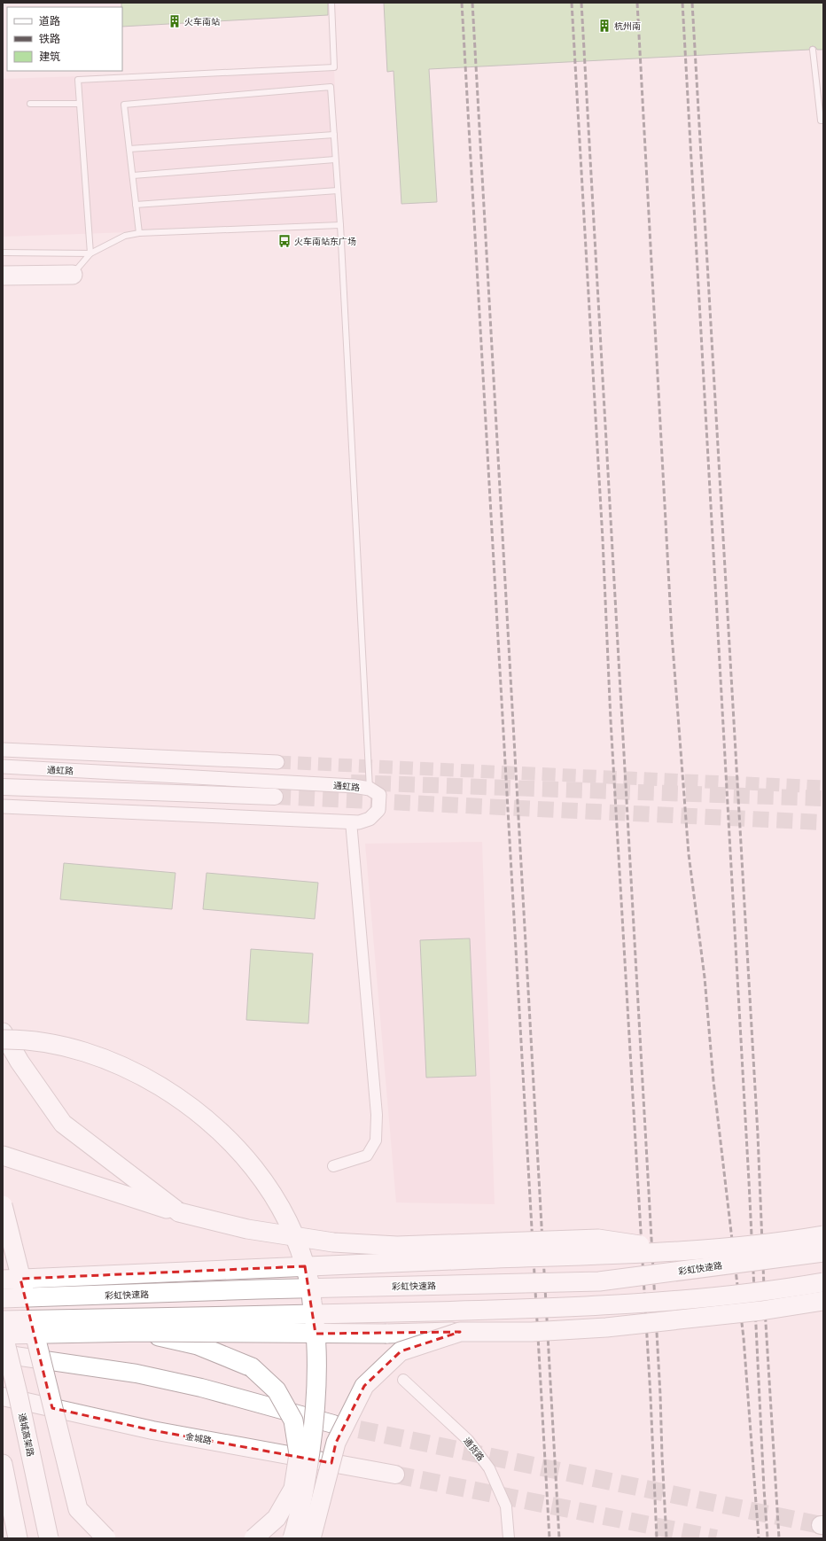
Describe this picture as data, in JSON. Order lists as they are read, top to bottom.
{
  "streets": {
    "highway": ["彩虹快速路", "通城高架路"],
    "main road": ["金城路"],
    "street": ["通虹路", "通货路"]
  },
  "places": {
    "building": ["火车南站", "杭州南"],
    "bus stop": ["火车南站东广场"]
  },
  "legend": ["道路", "铁路", "建筑"]
}
